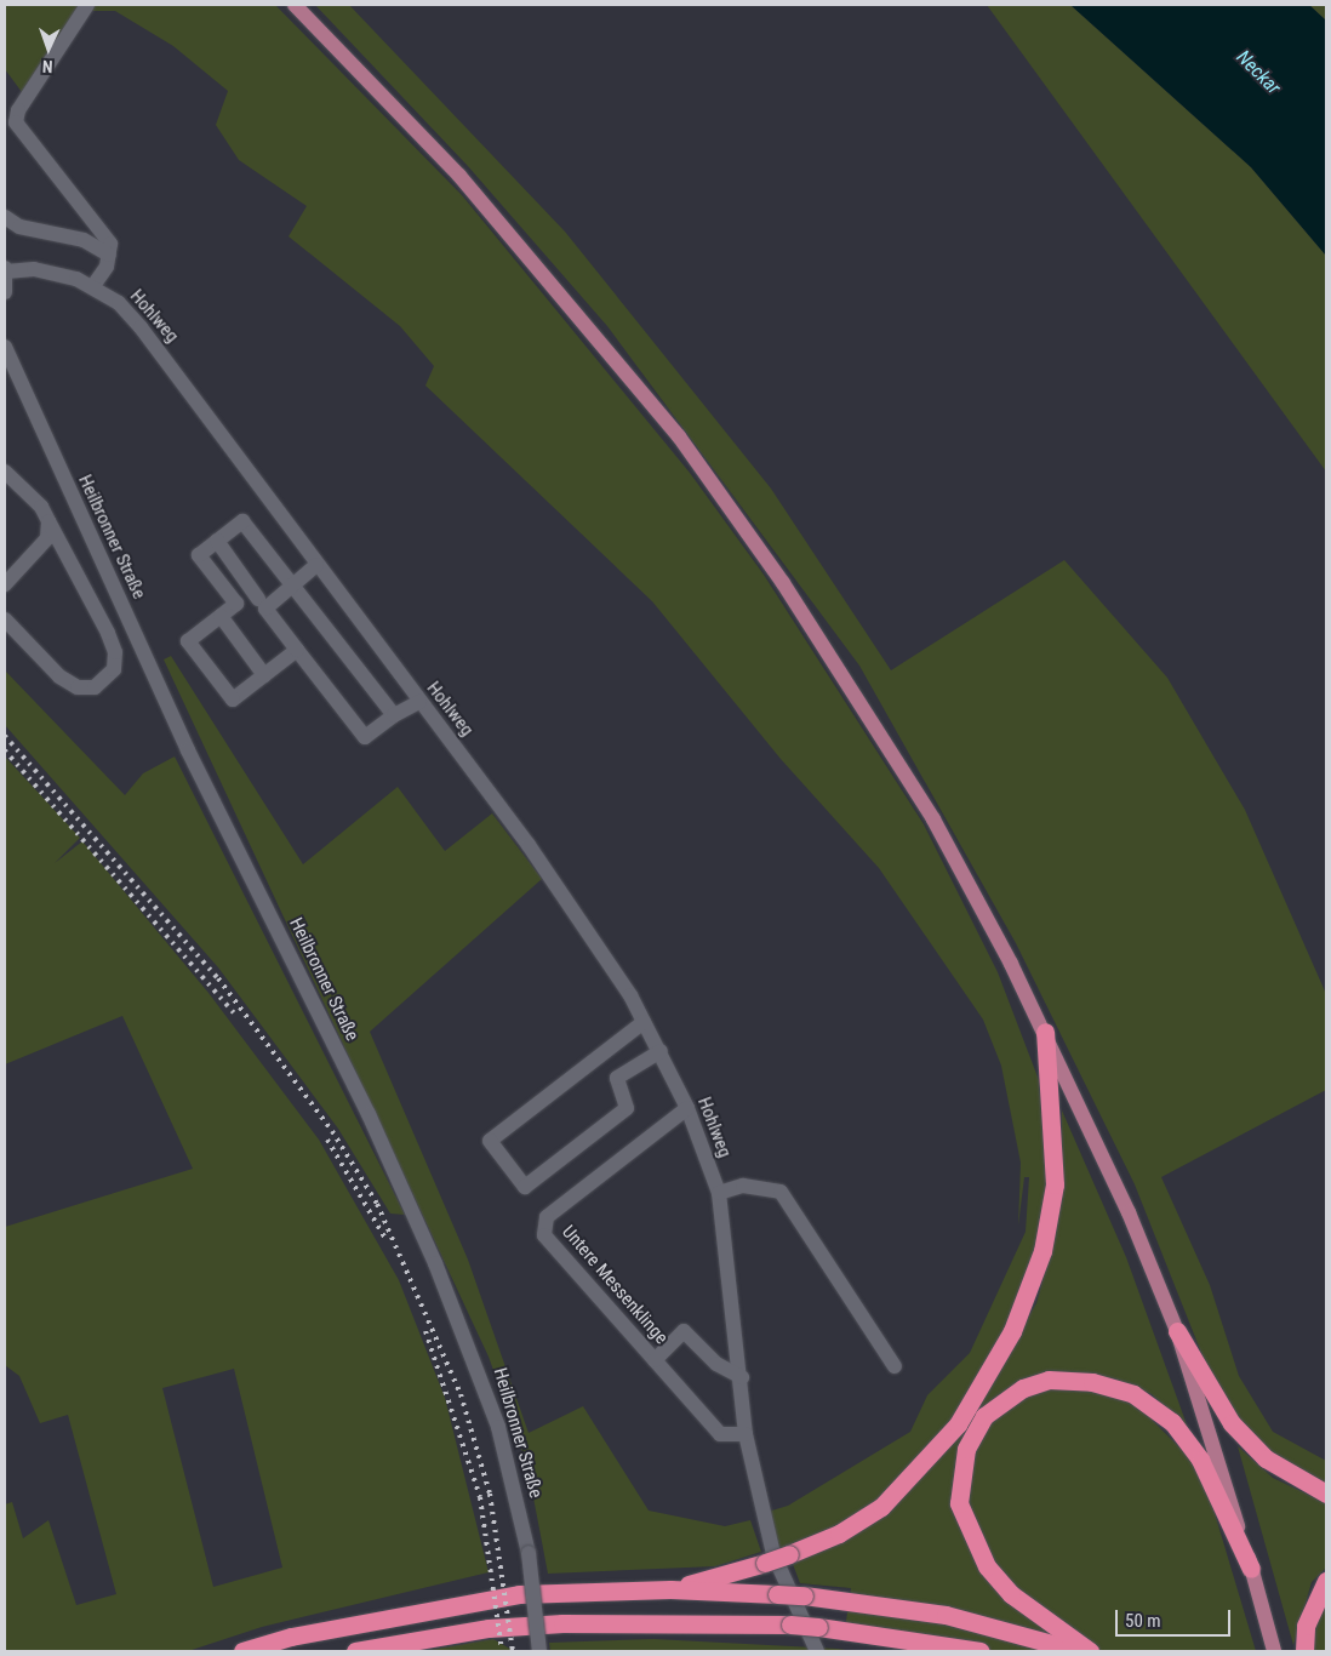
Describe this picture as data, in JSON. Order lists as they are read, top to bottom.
{
  "streets": {
    "street": ["Hohlweg", "Heilbronner Straße", "Untere Messenklinge"]
  },
  "crossings": [
    ["Hohlweg", "Untere Messenklinge"]
  ],
  "water": ["Neckar"],
  "scale_bar": "50 m",
  "north": "bottom"
}
